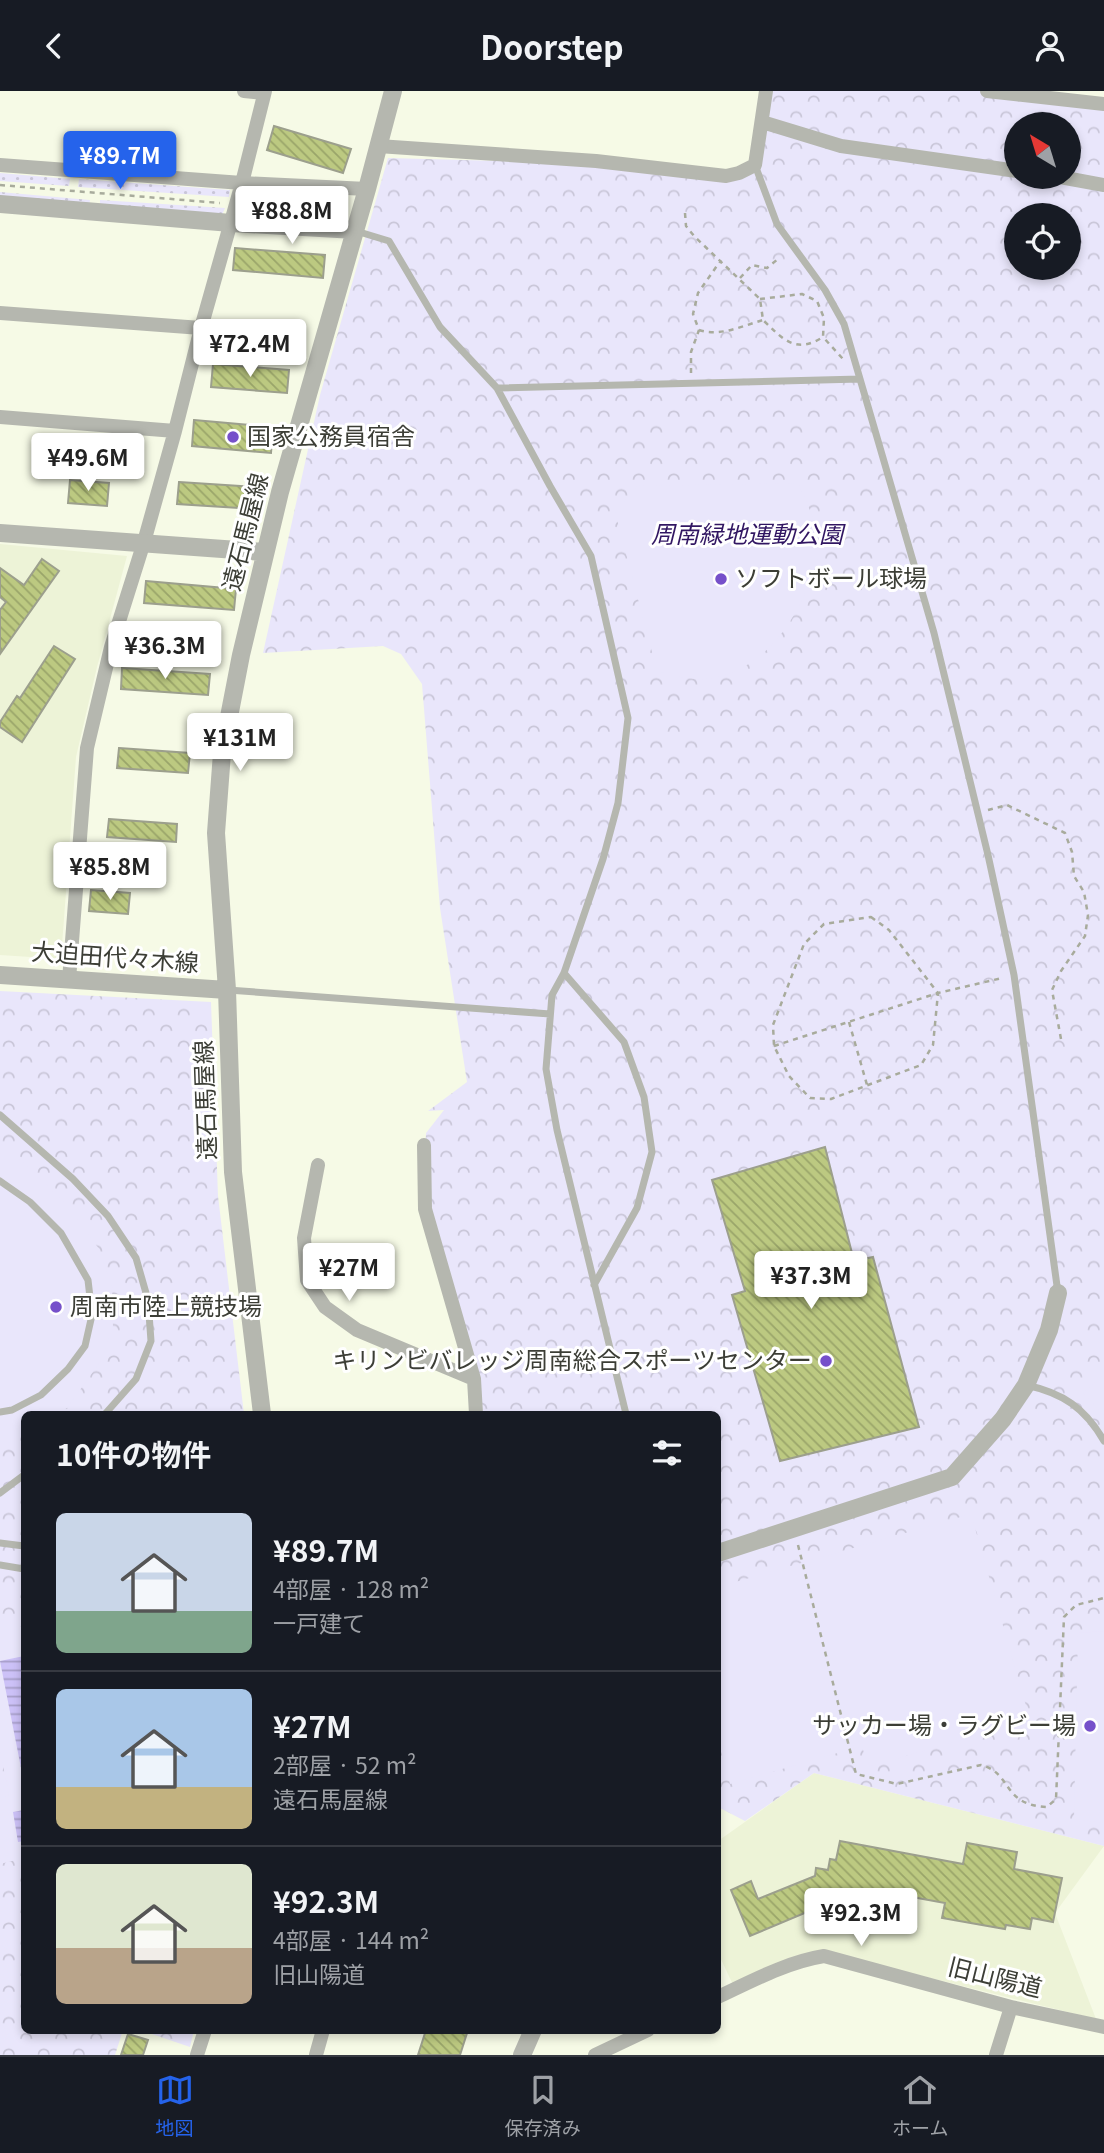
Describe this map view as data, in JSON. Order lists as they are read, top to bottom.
{
  "streets": {
    "street": ["遠石馬屋線", "大迫田代々木線", "旧山陽道"]
  },
  "crossings": [
    ["遠石馬屋線", "大迫田代々木線"]
  ],
  "parks": ["周南緑地運動公園"],
  "places": [
    "国家公務員宿舎",
    "ソフトボール球場",
    "周南市陸上競技場",
    "キリンビバレッジ周南総合スポーツセンター",
    "サッカー場・ラグビー場"
  ],
  "north": "top left",
  "page": {
    "header": "Doorstep",
    "price": [
      "¥89.7M",
      "¥88.8M",
      "¥72.4M",
      "¥49.6M",
      "¥36.3M",
      "¥131M",
      "¥85.8M",
      "¥27M",
      "¥37.3M",
      "¥92.3M"
    ],
    "heading": "10件の物件",
    "list": [
      {
        "name": "¥89.7M",
        "note": "4部屋 · 128 m² · 一戸建て"
      },
      {
        "name": "¥27M",
        "note": "2部屋 · 52 m² · 遠石馬屋線"
      },
      {
        "name": "¥92.3M",
        "note": "4部屋 · 144 m² · 旧山陽道"
      }
    ],
    "tabs": ["地図", "保存済み", "ホーム"]
  }
}
